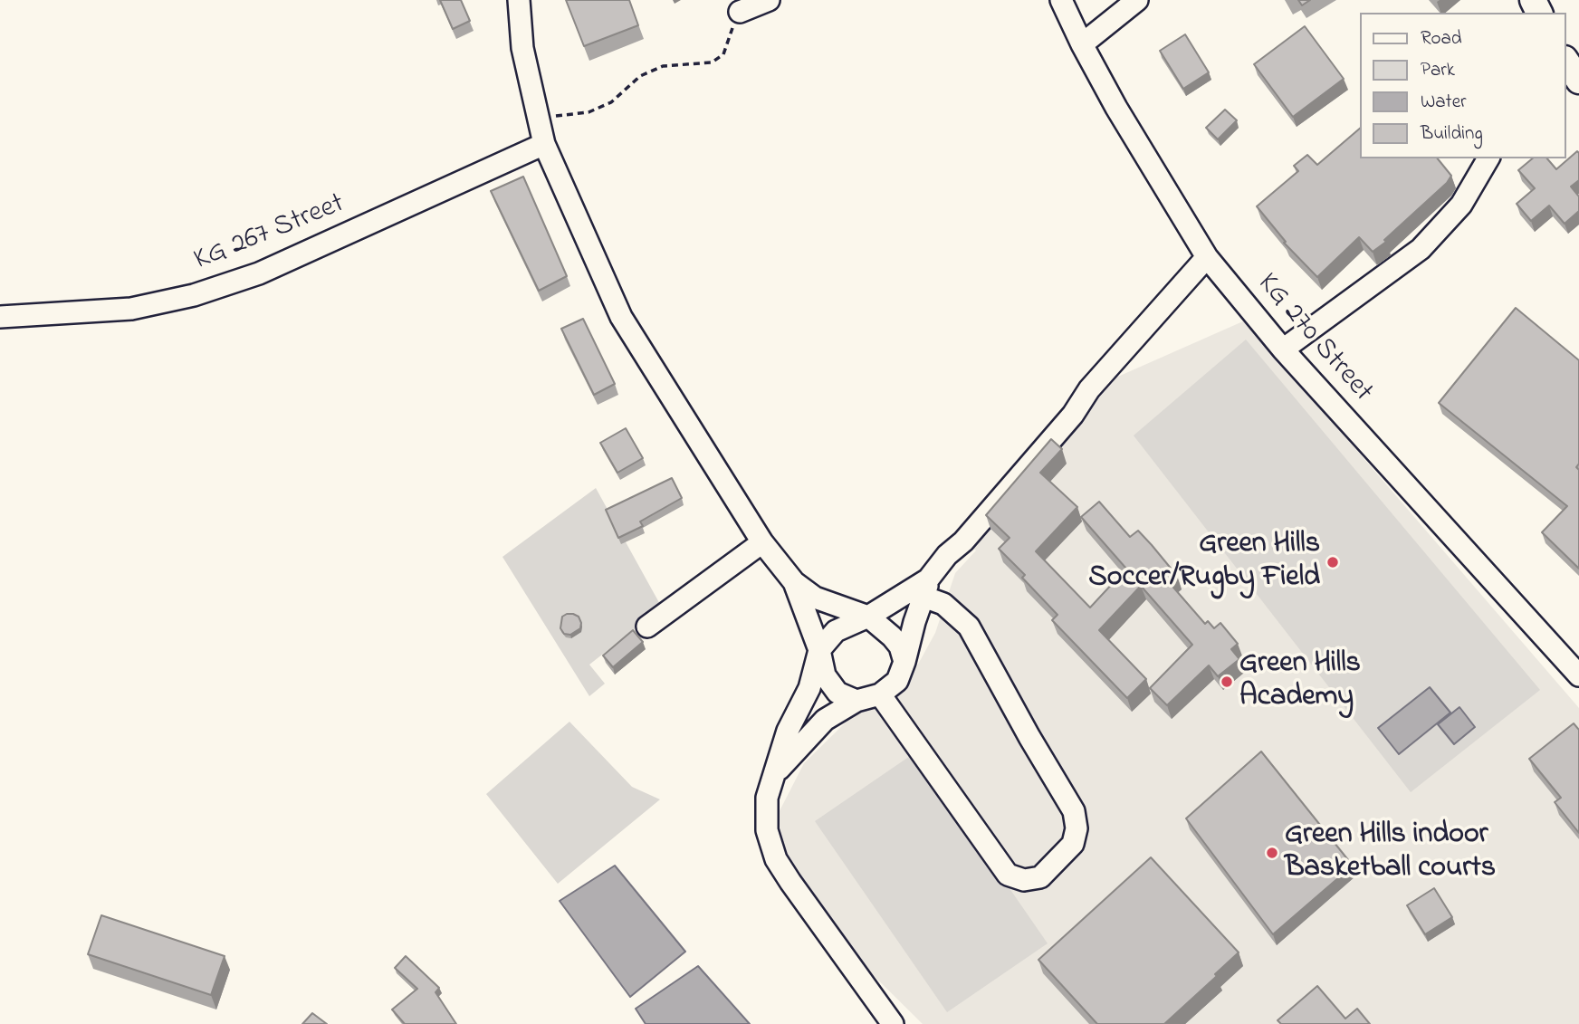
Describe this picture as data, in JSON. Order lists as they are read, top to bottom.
{
  "streets": {
    "street": ["KG 267 Street", "KG 270 Street"]
  },
  "places": ["Green Hills Soccer/Rugby Field", "Green Hills Academy", "Green Hills indoor Basketball courts"],
  "legend": [
    "Road",
    "Park",
    "Water",
    "Building"
  ]
}
